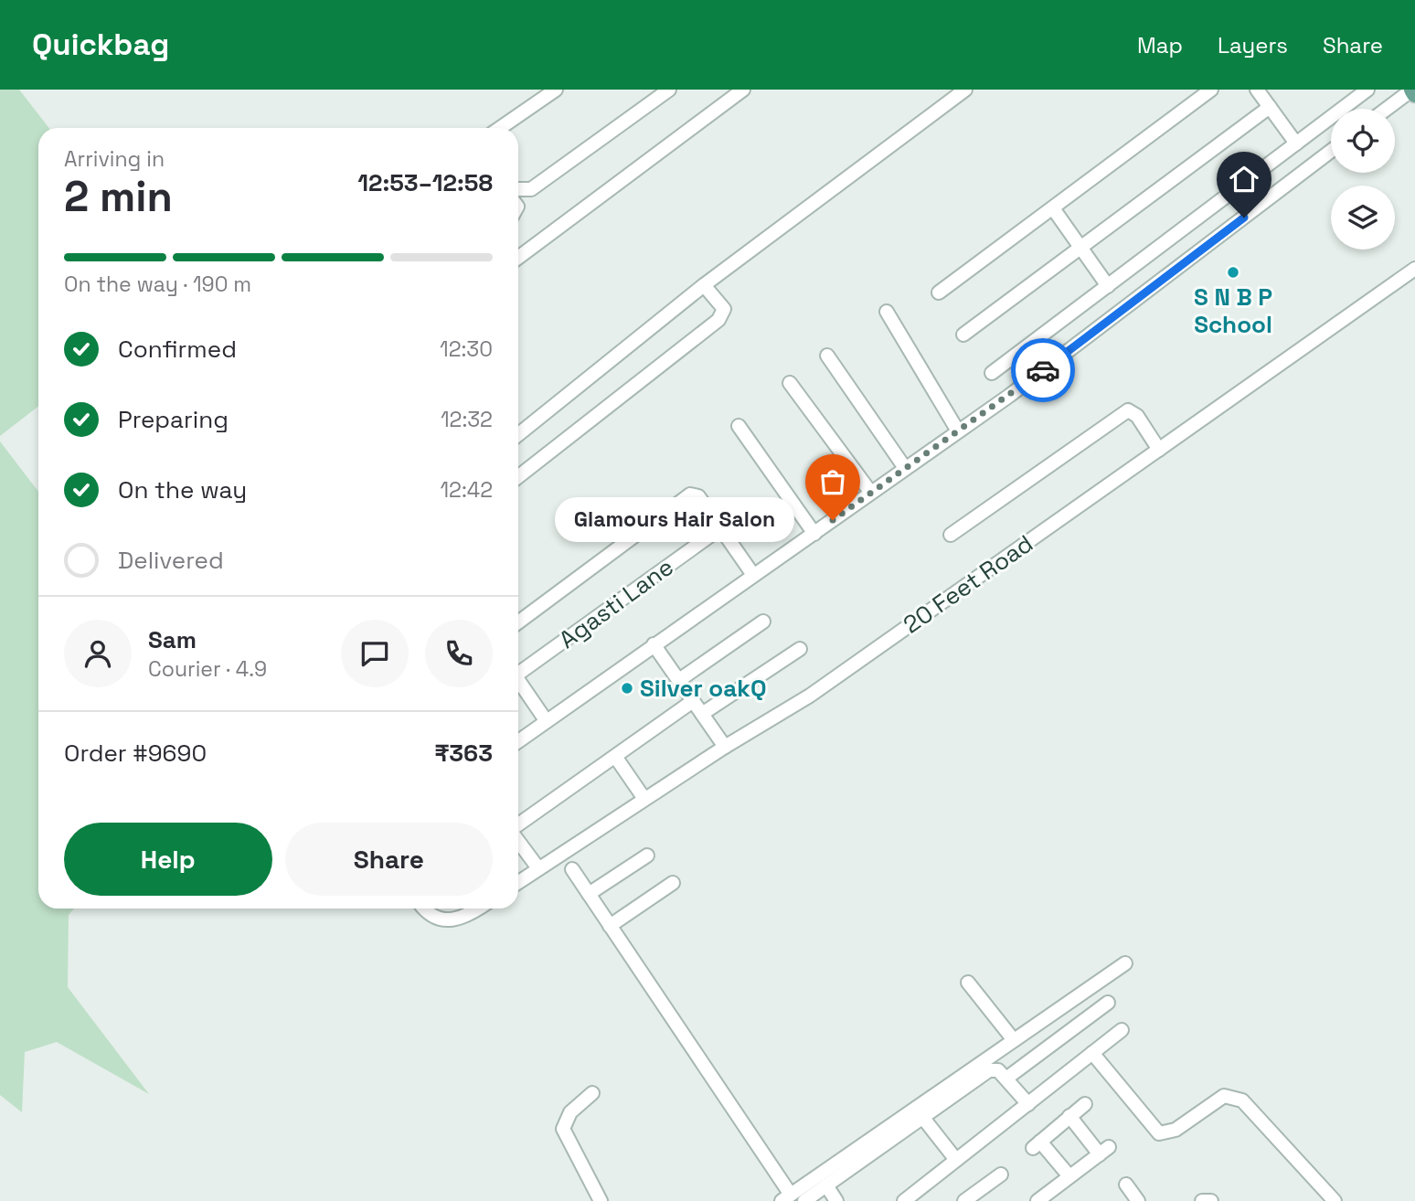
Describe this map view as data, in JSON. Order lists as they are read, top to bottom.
{
  "streets": {
    "street": ["20 Feet Road", "Agasti Lane"]
  },
  "places": ["S N B P School", "Glamours Hair Salon", "Silver oakQ"],
  "page": {
    "header": "Quickbag",
    "nav": ["Map", "Layers", "Share"],
    "heading": ["2 min", "Arriving in", "12:53–12:58"],
    "panel": [
      "Sam",
      "Courier · 4.9",
      "Order #9690",
      "₹363"
    ],
    "bar": "On the way · 190 m",
    "list": [
      ["Confirmed", "12:30"],
      ["Preparing", "12:32"],
      ["On the way", "12:42"],
      "Delivered"
    ],
    "bubble": "Glamours Hair Salon",
    "buttons": ["Help", "Share"]
  }
}
